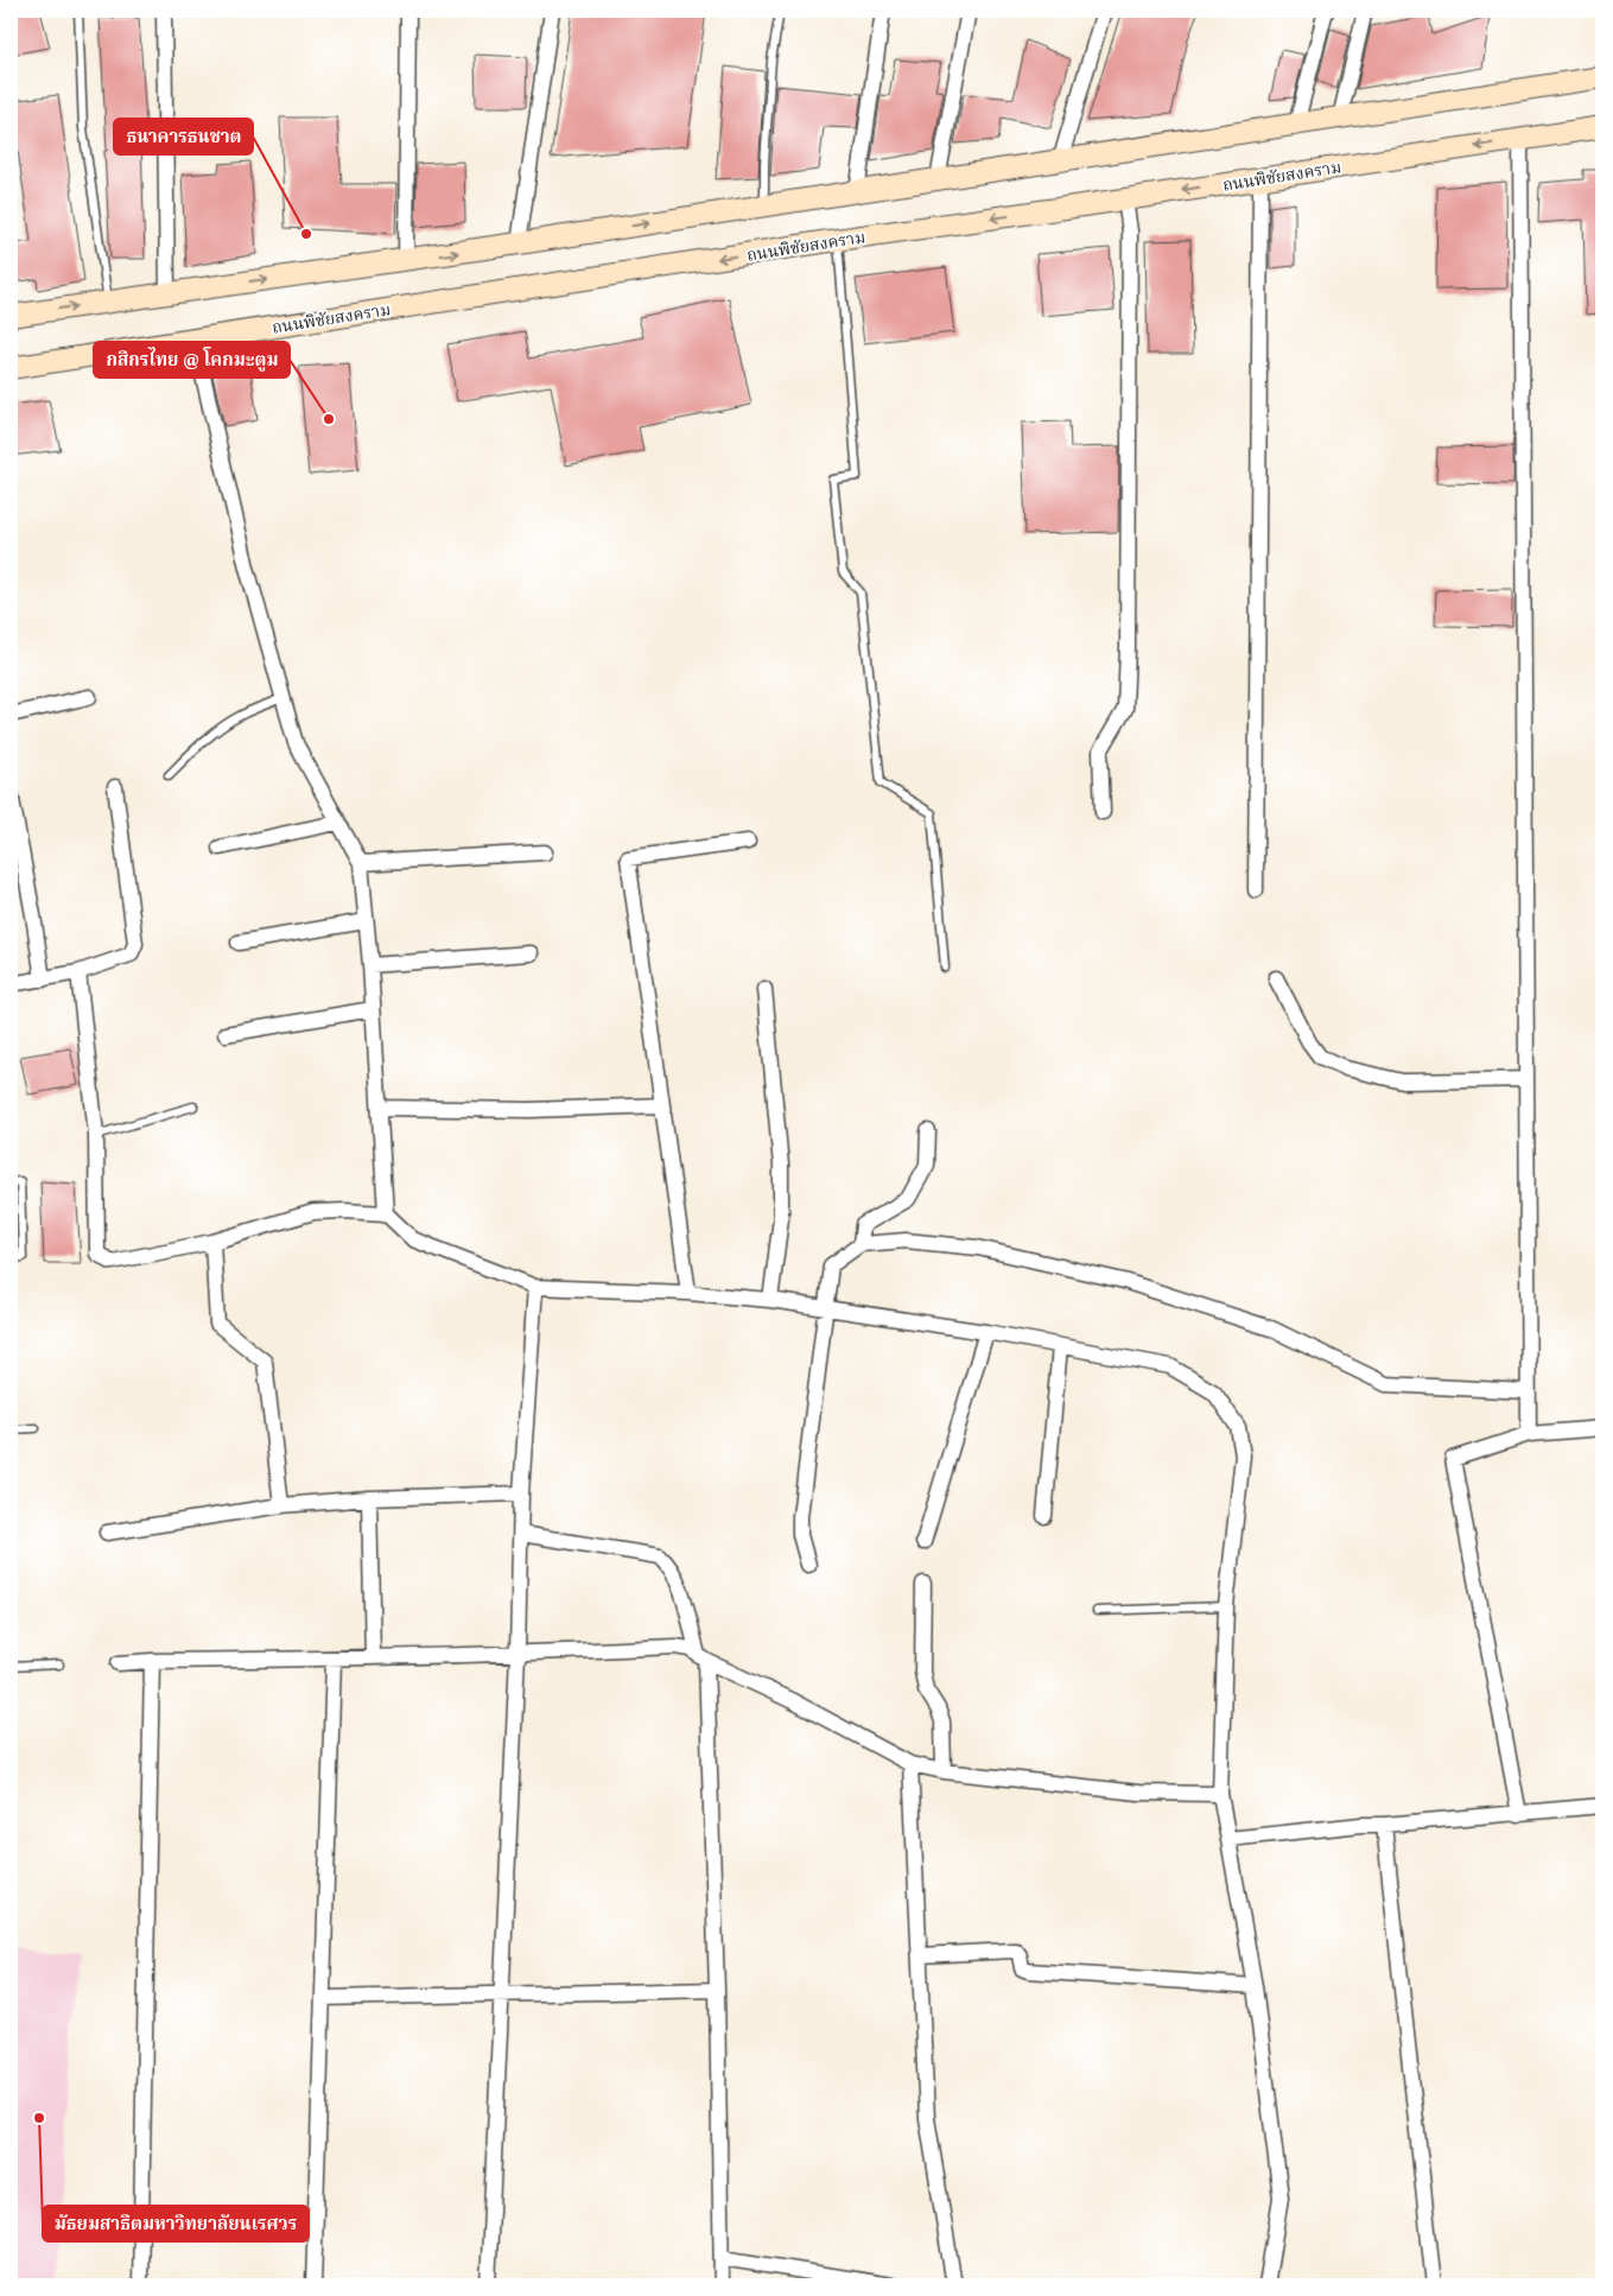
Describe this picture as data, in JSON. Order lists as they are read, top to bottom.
{
  "streets": {
    "main road": ["ถนนพิชัยสงคราม"]
  },
  "places": ["ธนาคารธนชาต", "กสิกรไทย @ โคกมะตูม", "มัธยมสาธิตมหาวิทยาลัยนเรศวร"]
}
